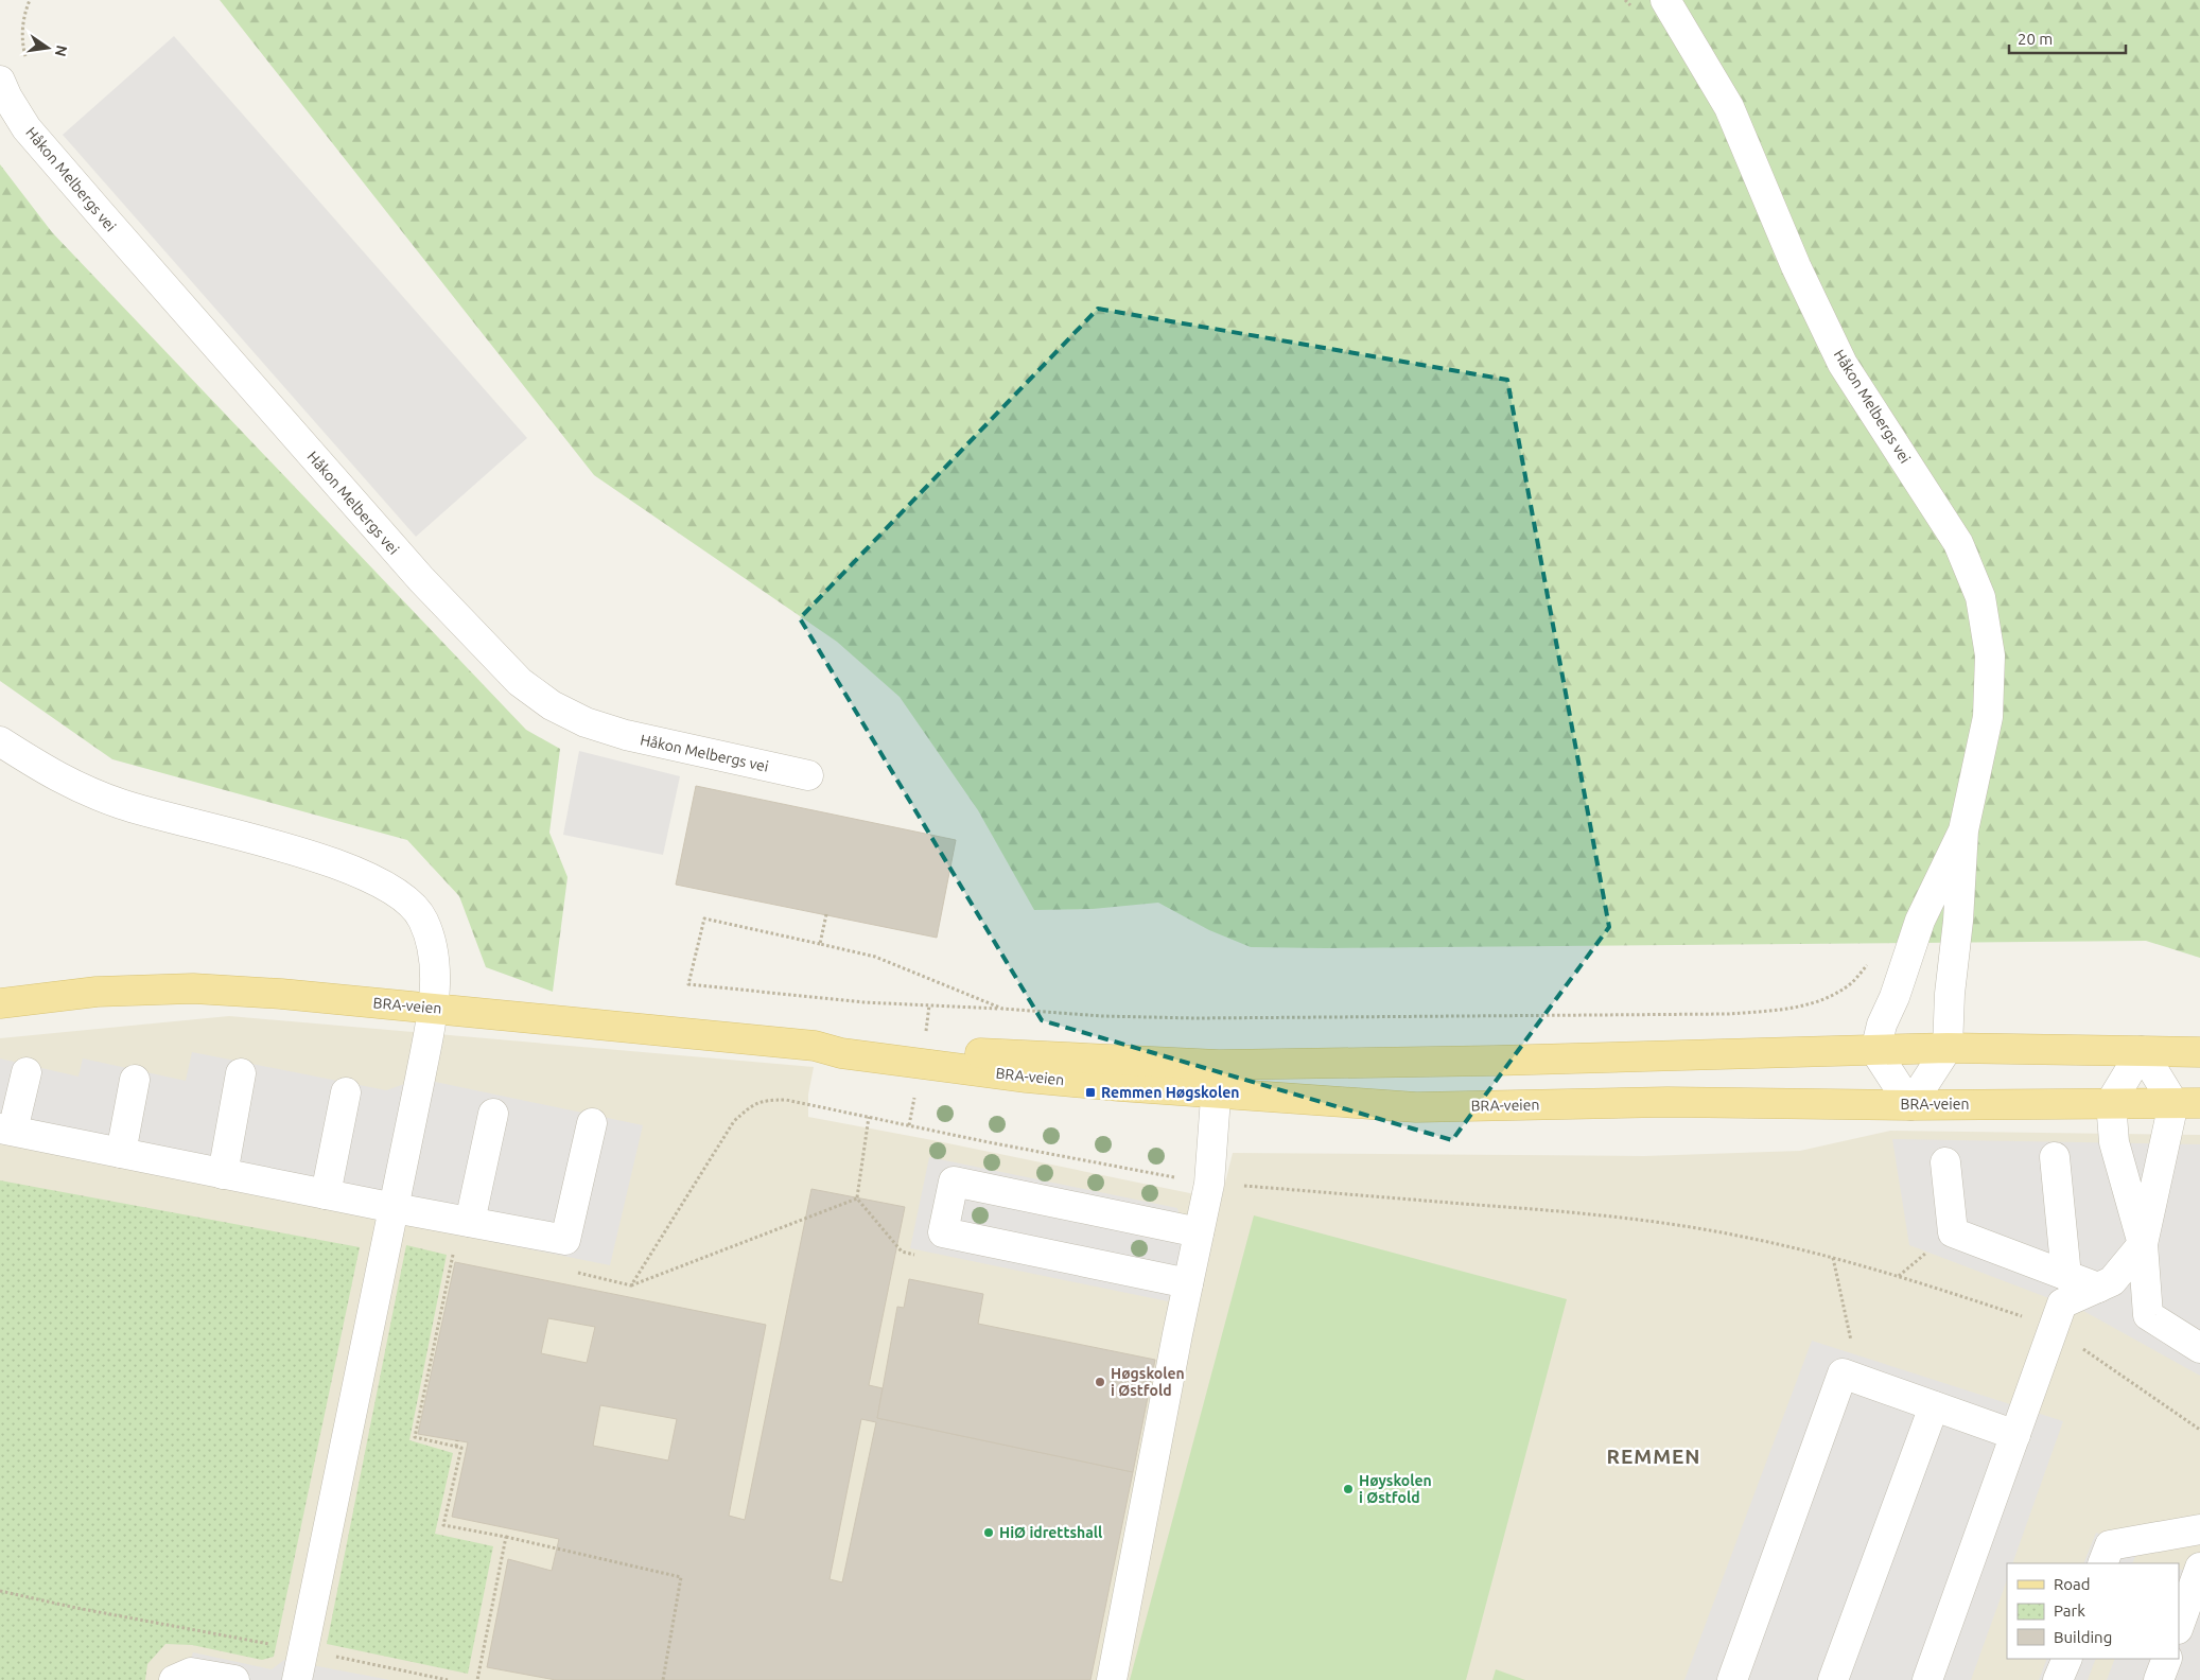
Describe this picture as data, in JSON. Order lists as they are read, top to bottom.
{
  "streets": {
    "main road": ["BRA-veien"],
    "street": ["Håkon Melbergs vei"]
  },
  "districts": ["REMMEN"],
  "places": {
    "transit": ["Remmen Høgskolen"],
    "other": ["Høgskolen i Østfold", "Høyskolen i Østfold", "HiØ idrettshall"]
  },
  "legend": ["Road", "Park", "Building"],
  "scale_bar": "20 m",
  "north": "right"
}
